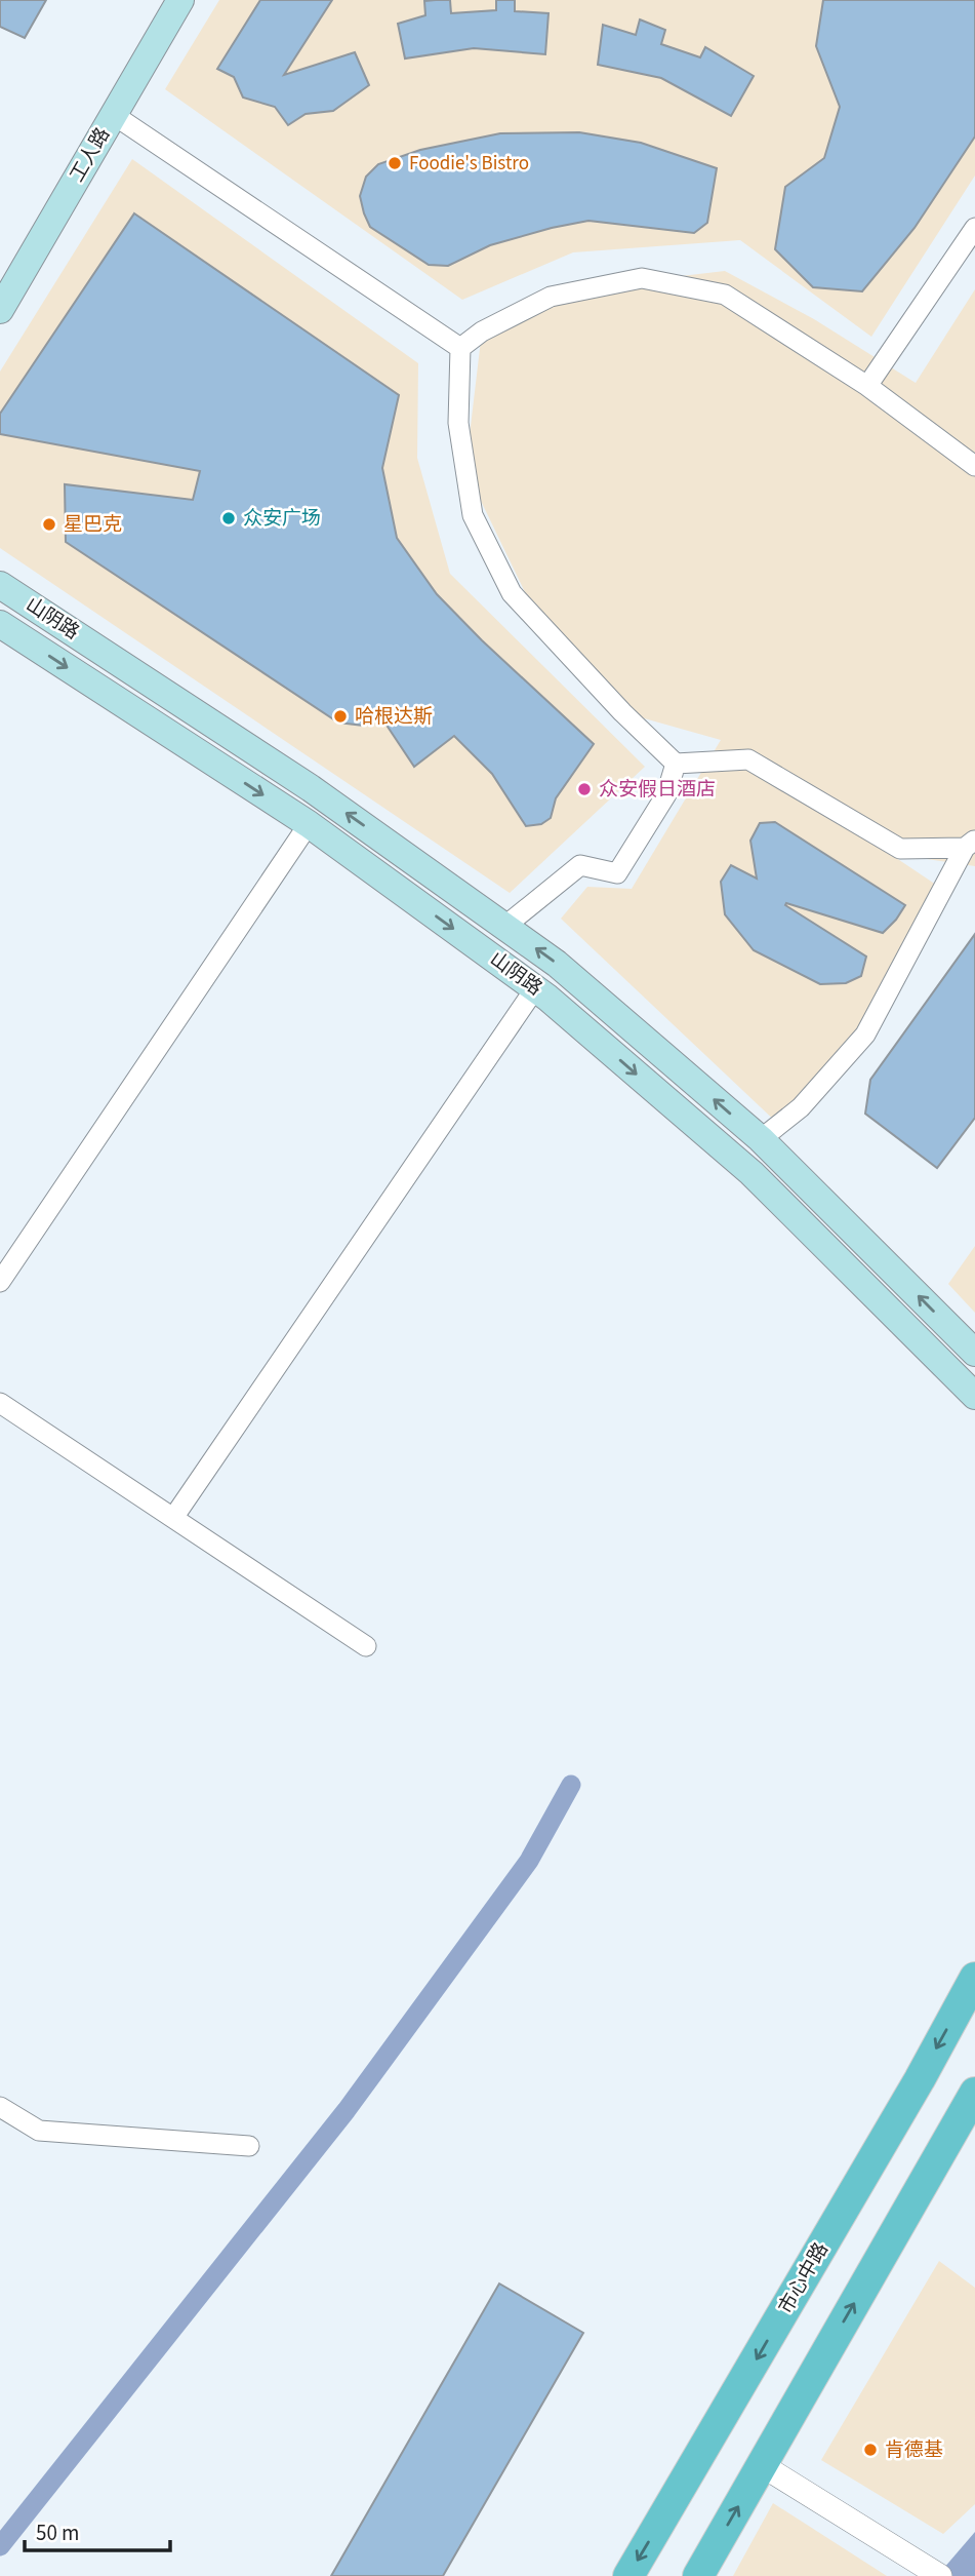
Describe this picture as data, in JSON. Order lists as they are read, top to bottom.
{
  "streets": {
    "main road": ["工人路", "山阴路", "市心中路"]
  },
  "places": [
    "Foodie's Bistro",
    "众安广场",
    "星巴克",
    "哈根达斯",
    "众安假日酒店",
    "肯德基"
  ],
  "scale_bar": "50 m"
}
